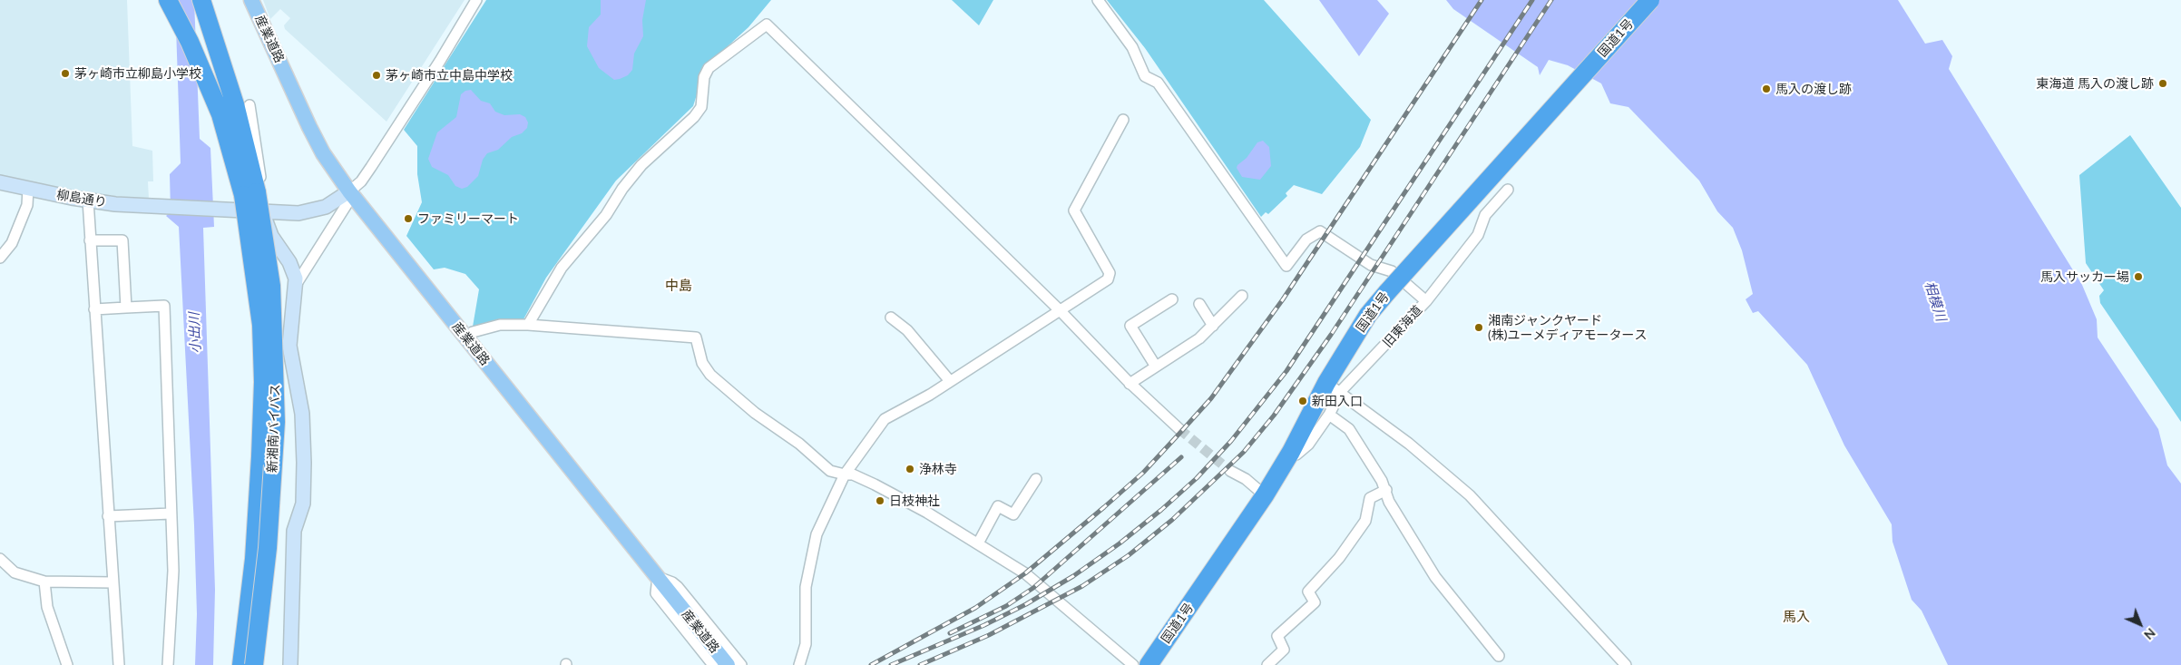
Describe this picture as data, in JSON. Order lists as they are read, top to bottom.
{
  "streets": {
    "highway": ["国道1号", "新湘南バイパス"],
    "main road": ["産業道路"],
    "street": ["柳島通り", "旧東海道"]
  },
  "crossings": [
    ["国道1号", "旧東海道"]
  ],
  "districts": ["中島", "馬入"],
  "water": ["相模川", "小出川"],
  "places": [
    "茅ヶ崎市立柳島小学校",
    "茅ヶ崎市立中島中学校",
    "東海道 馬入の渡し跡",
    "馬入の渡し跡",
    "ファミリーマート",
    "馬入サッカー場",
    "湘南ジャンクヤード (株)ユーメディアモータース",
    "新田入口",
    "浄林寺",
    "日枝神社"
  ],
  "north": "bottom right"
}
